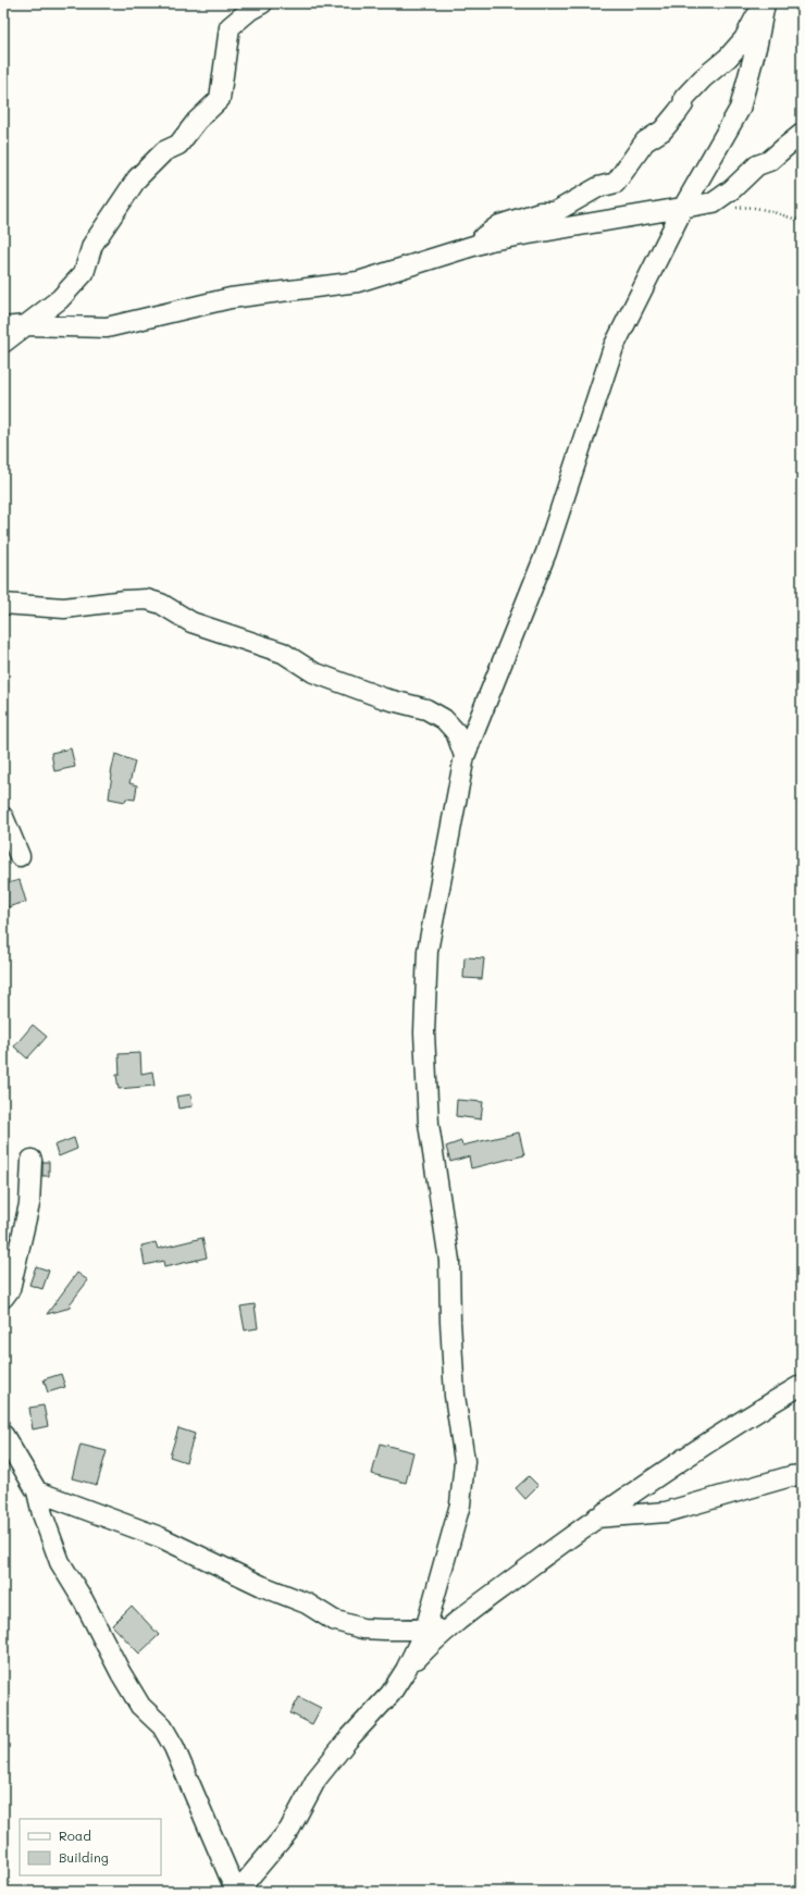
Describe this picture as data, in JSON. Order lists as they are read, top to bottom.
{
  "legend": ["Road", "Building"]
}
